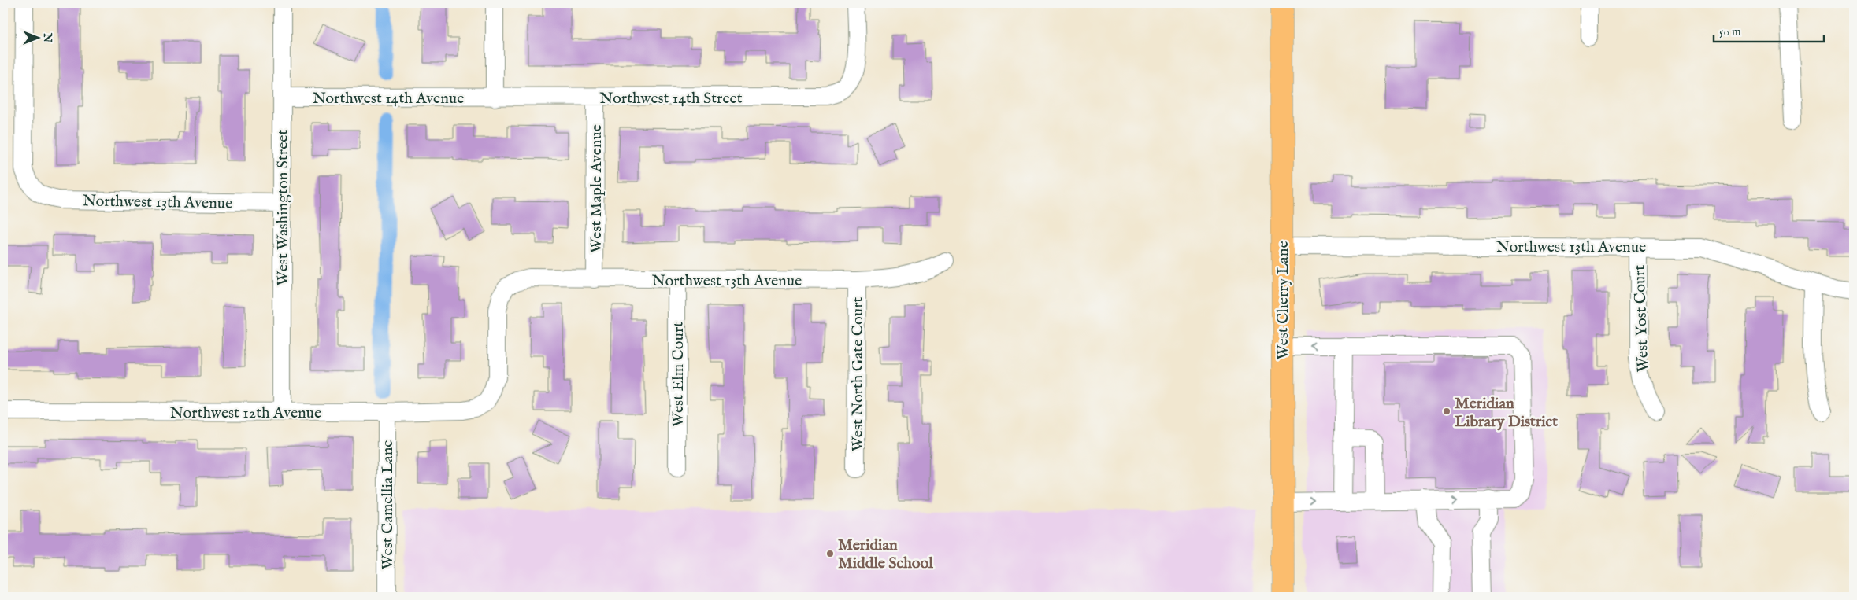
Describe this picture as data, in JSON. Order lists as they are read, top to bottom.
{
  "streets": {
    "main road": ["West Cherry Lane"],
    "street": [
      "Northwest 14th Avenue",
      "Northwest 14th Street",
      "West Maple Avenue",
      "Northwest 13th Avenue",
      "West Washington Street",
      "West Yost Court",
      "West Elm Court",
      "West North Gate Court",
      "Northwest 12th Avenue",
      "West Camellia Lane"
    ]
  },
  "crossings": [
    ["Northwest 14th Avenue", "Northwest 14th Street"],
    ["Northwest 14th Avenue", "West Washington Street"],
    ["Northwest 14th Street", "West Maple Avenue"],
    ["West Maple Avenue", "Northwest 13th Avenue"],
    ["Northwest 13th Avenue", "West Washington Street"],
    ["Northwest 13th Avenue", "West Cherry Lane"],
    ["Northwest 13th Avenue", "West Yost Court"],
    ["Northwest 13th Avenue", "West Elm Court"],
    ["Northwest 13th Avenue", "West North Gate Court"],
    ["Northwest 13th Avenue", "Northwest 12th Avenue"],
    ["West Washington Street", "Northwest 12th Avenue"],
    ["Northwest 12th Avenue", "West Camellia Lane"]
  ],
  "places": ["Meridian Library District", "Meridian Middle School"],
  "scale_bar": "50 m",
  "north": "right"
}
